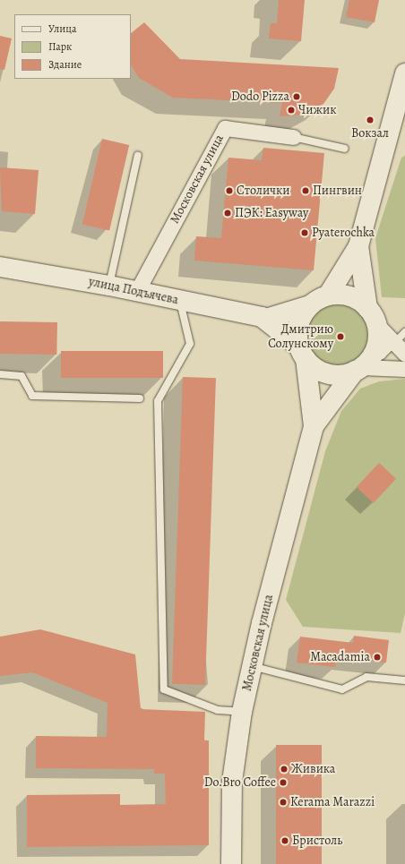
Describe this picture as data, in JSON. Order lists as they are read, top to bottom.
{
  "streets": {
    "main road": ["Московская улица", "улица Подъячева"]
  },
  "crossings": [
    ["Московская улица", "улица Подъячева"]
  ],
  "places": [
    "Dodo Pizza",
    "Чижик",
    "Вокзал",
    "Столички",
    "Пингвин",
    "ПЭК: Easyway",
    "Pyaterochka",
    "Дмитрию Солунскому",
    "Macadamia",
    "Живика",
    "Do.Bro Coffee",
    "Kerama Marazzi",
    "Бристоль"
  ],
  "legend": ["Улица", "Парк", "Здание"]
}
